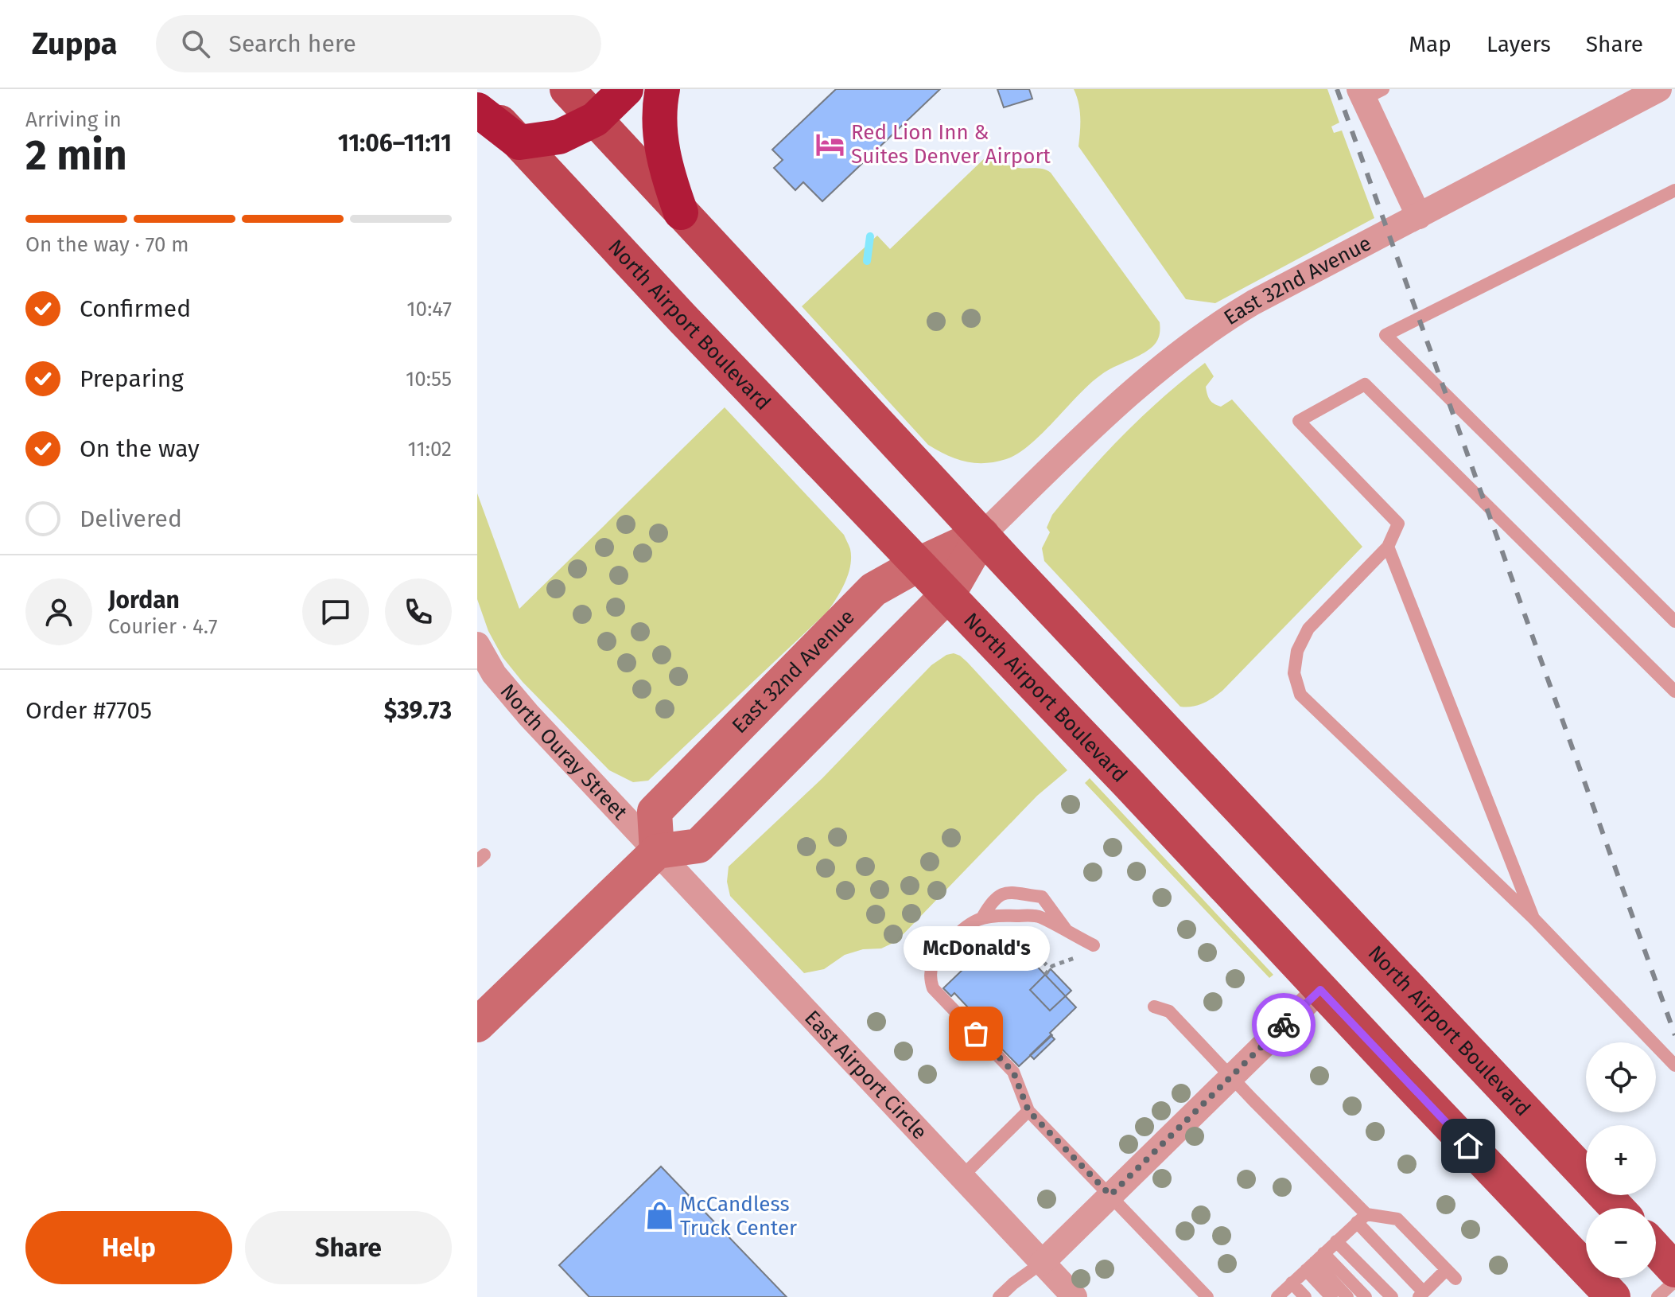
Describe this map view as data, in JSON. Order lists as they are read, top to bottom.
{
  "streets": {
    "main road": ["North Airport Boulevard"],
    "street": ["East 32nd Avenue", "North Ouray Street", "East Airport Circle"]
  },
  "crossings": [
    ["East 32nd Avenue", "North Airport Boulevard"],
    ["East 32nd Avenue", "North Ouray Street"],
    ["East 32nd Avenue", "East Airport Circle"],
    ["North Ouray Street", "East Airport Circle"]
  ],
  "places": {
    "hotel": ["Red Lion Inn & Suites Denver Airport"],
    "other": ["McDonald's"],
    "shop": ["McCandless Truck Center"]
  },
  "page": {
    "header": "Zuppa",
    "search": "Search here",
    "nav": ["Map", "Layers", "Share"],
    "heading": ["2 min", "Arriving in", "11:06–11:11"],
    "panel": [
      "Jordan",
      "Courier · 4.7",
      "Order #7705",
      "$39.73"
    ],
    "bar": "On the way · 70 m",
    "list": [
      ["Confirmed", "10:47"],
      ["Preparing", "10:55"],
      ["On the way", "11:02"],
      "Delivered"
    ],
    "bubble": "McDonald's",
    "map_buttons": ["+", "−"],
    "buttons": ["Help", "Share"]
  }
}
